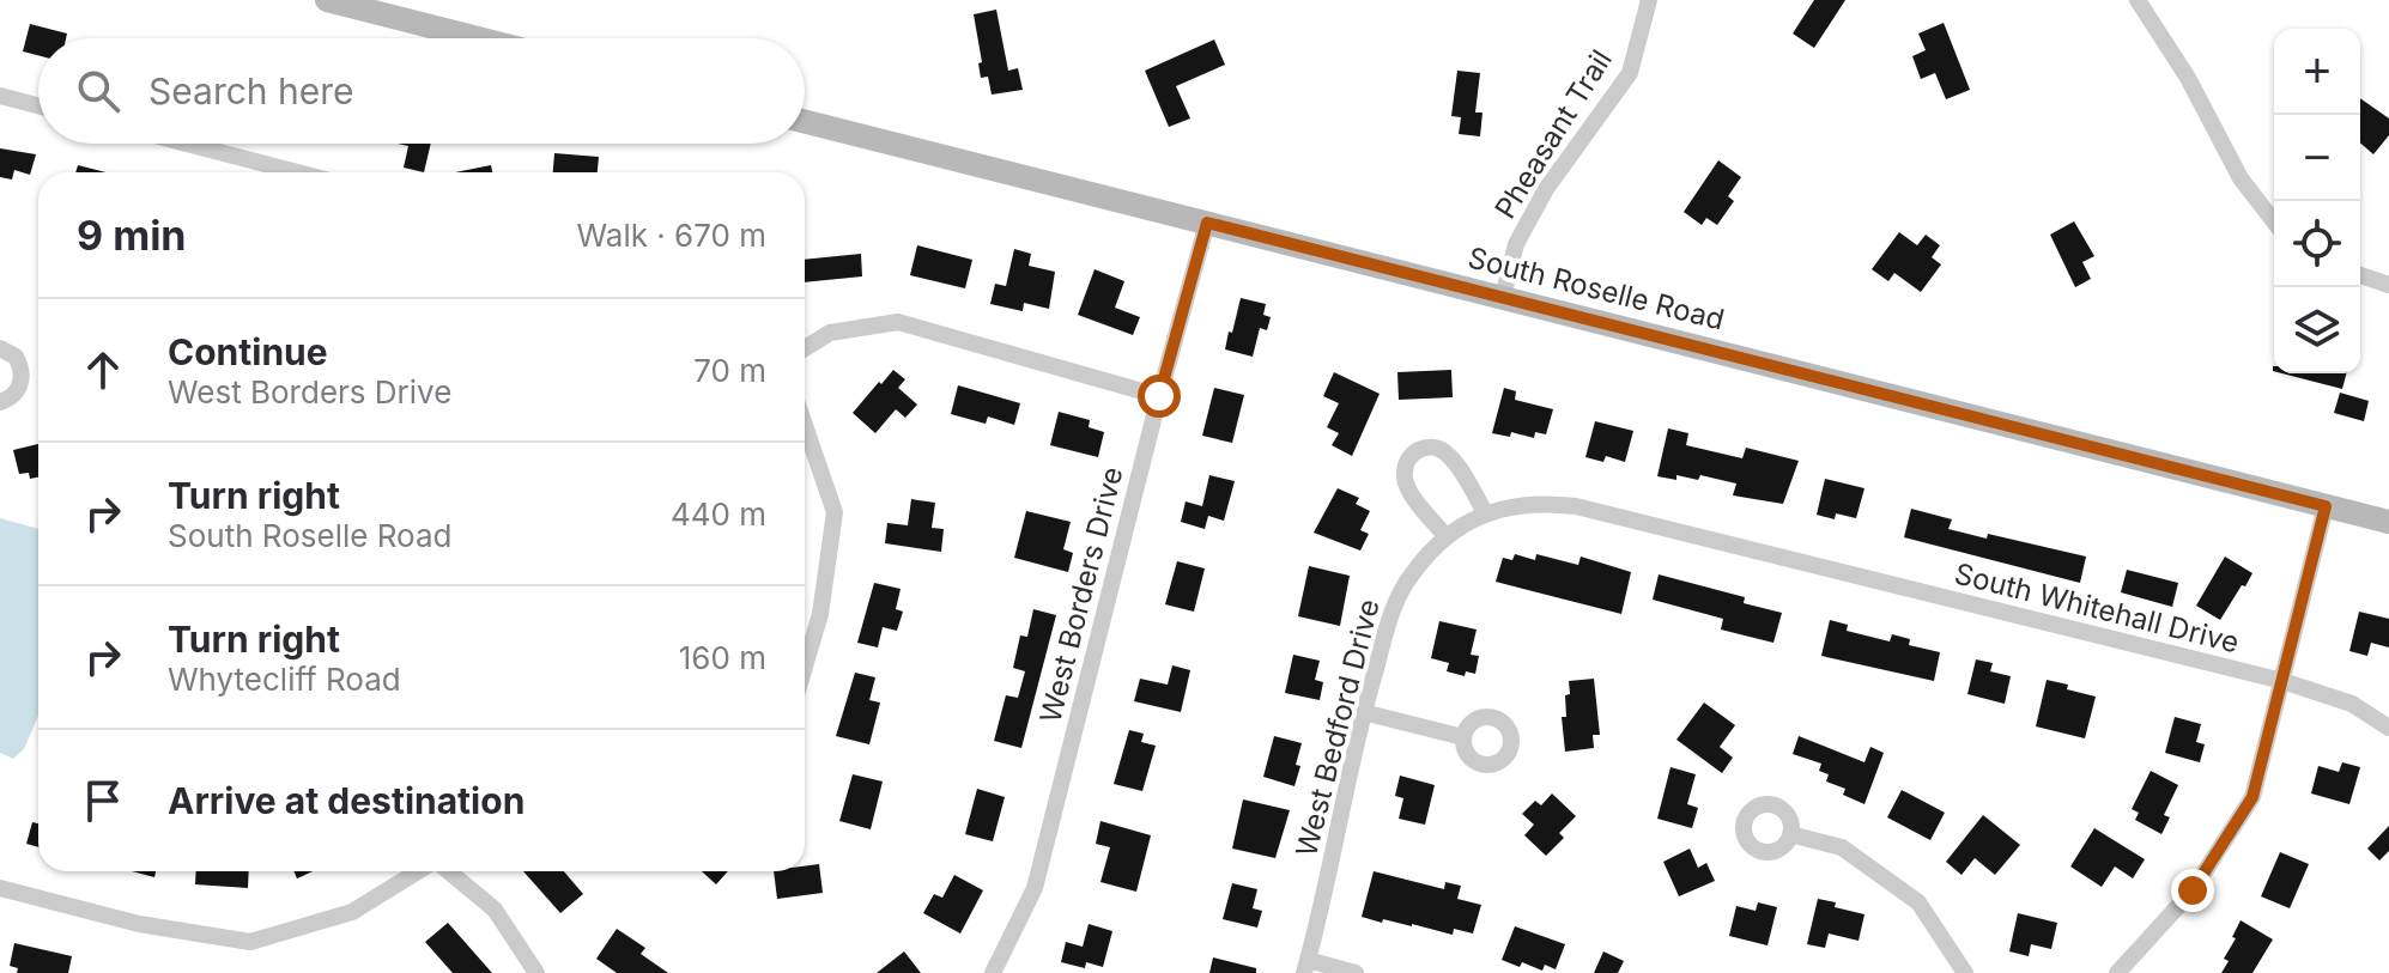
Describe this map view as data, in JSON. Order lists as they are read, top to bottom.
{
  "streets": {
    "main road": ["South Roselle Road"],
    "street": [
      "Pheasant Trail",
      "West Borders Drive",
      "South Whitehall Drive",
      "West Bedford Drive"
    ]
  },
  "crossings": [
    ["Pheasant Trail", "South Roselle Road"],
    ["South Roselle Road", "West Borders Drive"],
    ["South Whitehall Drive", "West Bedford Drive"]
  ],
  "page": {
    "map_buttons": ["+", "−"],
    "search": "Search here",
    "heading": ["9 min", "Walk · 670 m"],
    "list": [
      ["Continue", "West Borders Drive", "70 m"],
      ["Turn right", "South Roselle Road", "440 m"],
      ["Turn right", "Whytecliff Road", "160 m"],
      "Arrive at destination"
    ]
  }
}
